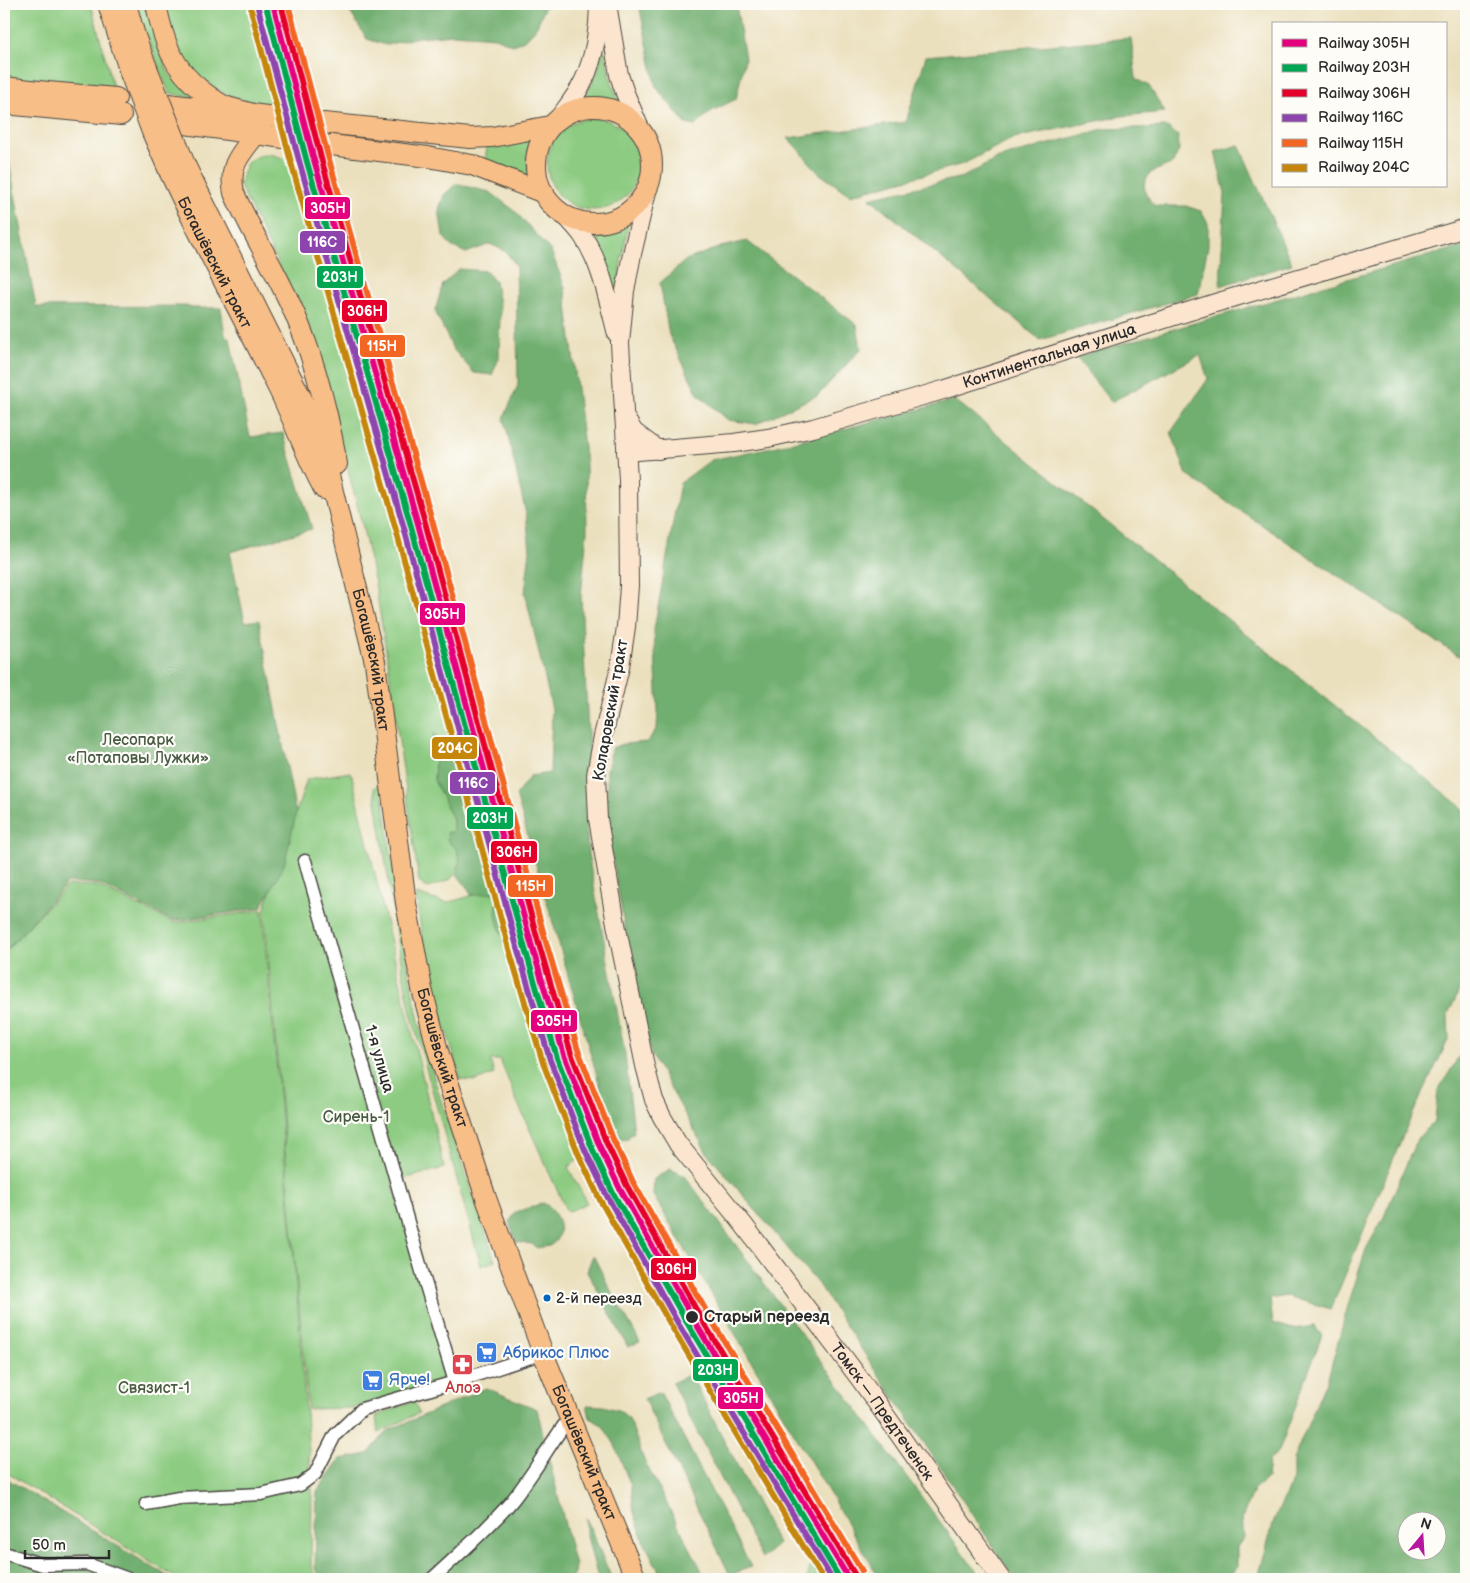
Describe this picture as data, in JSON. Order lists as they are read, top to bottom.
{
  "streets": {
    "main road": [
      "Богашёвский тракт",
      "Континентальная улица",
      "Коларовский тракт",
      "Томск — Предтеченск"
    ],
    "street": ["1-я улица"]
  },
  "crossings": [
    ["Континентальная улица", "Коларовский тракт"],
    ["Коларовский тракт", "Томск — Предтеченск"]
  ],
  "parks": ["Лесопарк «Потаповы Лужки»", "Сирень-1", "Связист-1"],
  "places": {
    "other": ["2-й переезд", "Старый переезд"],
    "supermarket": ["Абрикос Плюс", "Ярче!"],
    "pharmacy": ["Алоэ"]
  },
  "lines": [
    "rail line 305Н",
    "rail line 306Н",
    "rail line 115Н",
    "rail line 203Н",
    "rail line 116С",
    "rail line 204С"
  ],
  "legend": [
    "Railway 305Н",
    "Railway 203Н",
    "Railway 306Н",
    "Railway 116С",
    "Railway 115Н",
    "Railway 204С"
  ],
  "scale_bar": "50 m",
  "north": "top"
}
